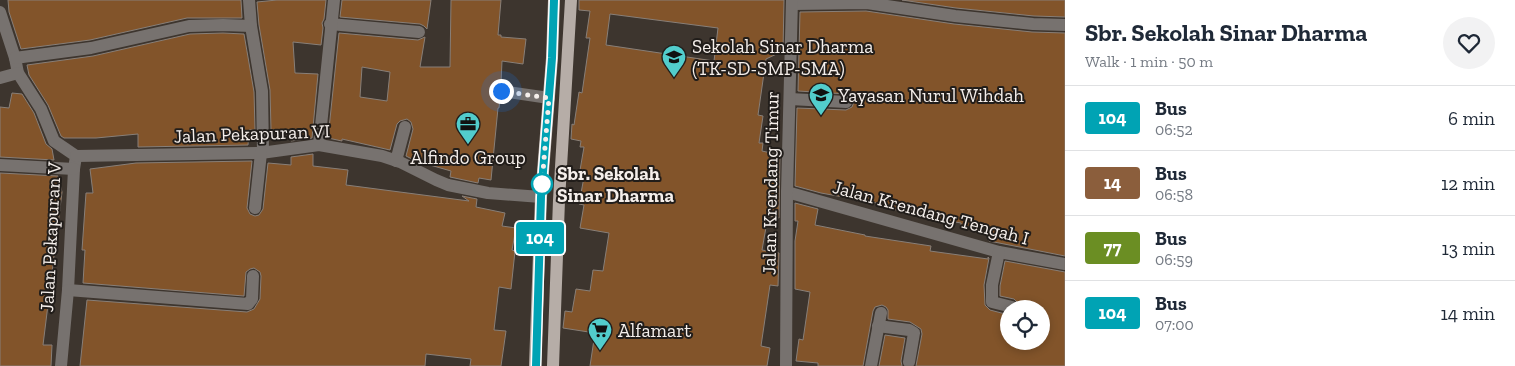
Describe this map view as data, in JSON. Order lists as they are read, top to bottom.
{
  "streets": {
    "street": [
      "Jalan Pekapuran VI",
      "Jalan Krendang Timur",
      "Jalan Krendang Tengah I",
      "Jalan Pekapuran V"
    ]
  },
  "crossings": [
    ["Jalan Pekapuran VI", "Jalan Pekapuran V"],
    ["Jalan Krendang Timur", "Jalan Krendang Tengah I"]
  ],
  "places": {
    "school or university": ["Sekolah Sinar Dharma (TK-SD-SMP-SMA)", "Yayasan Nurul Wihdah"],
    "office": ["Alfindo Group"],
    "other": ["Sbr. Sekolah Sinar Dharma"],
    "supermarket": ["Alfamart"]
  },
  "lines": ["bus line 104"],
  "page": {
    "on_map": "104",
    "heading": ["Sbr. Sekolah Sinar Dharma", "Walk · 1 min · 50 m"],
    "list": [
      {
        "mark": "104",
        "name": "Bus",
        "note": "06:52",
        "value": "6 min"
      },
      {
        "mark": "14",
        "name": "Bus",
        "note": "06:58",
        "value": "12 min"
      },
      {
        "mark": "77",
        "name": "Bus",
        "note": "06:59",
        "value": "13 min"
      },
      {
        "mark": "104",
        "name": "Bus",
        "note": "07:00",
        "value": "14 min"
      }
    ]
  }
}
